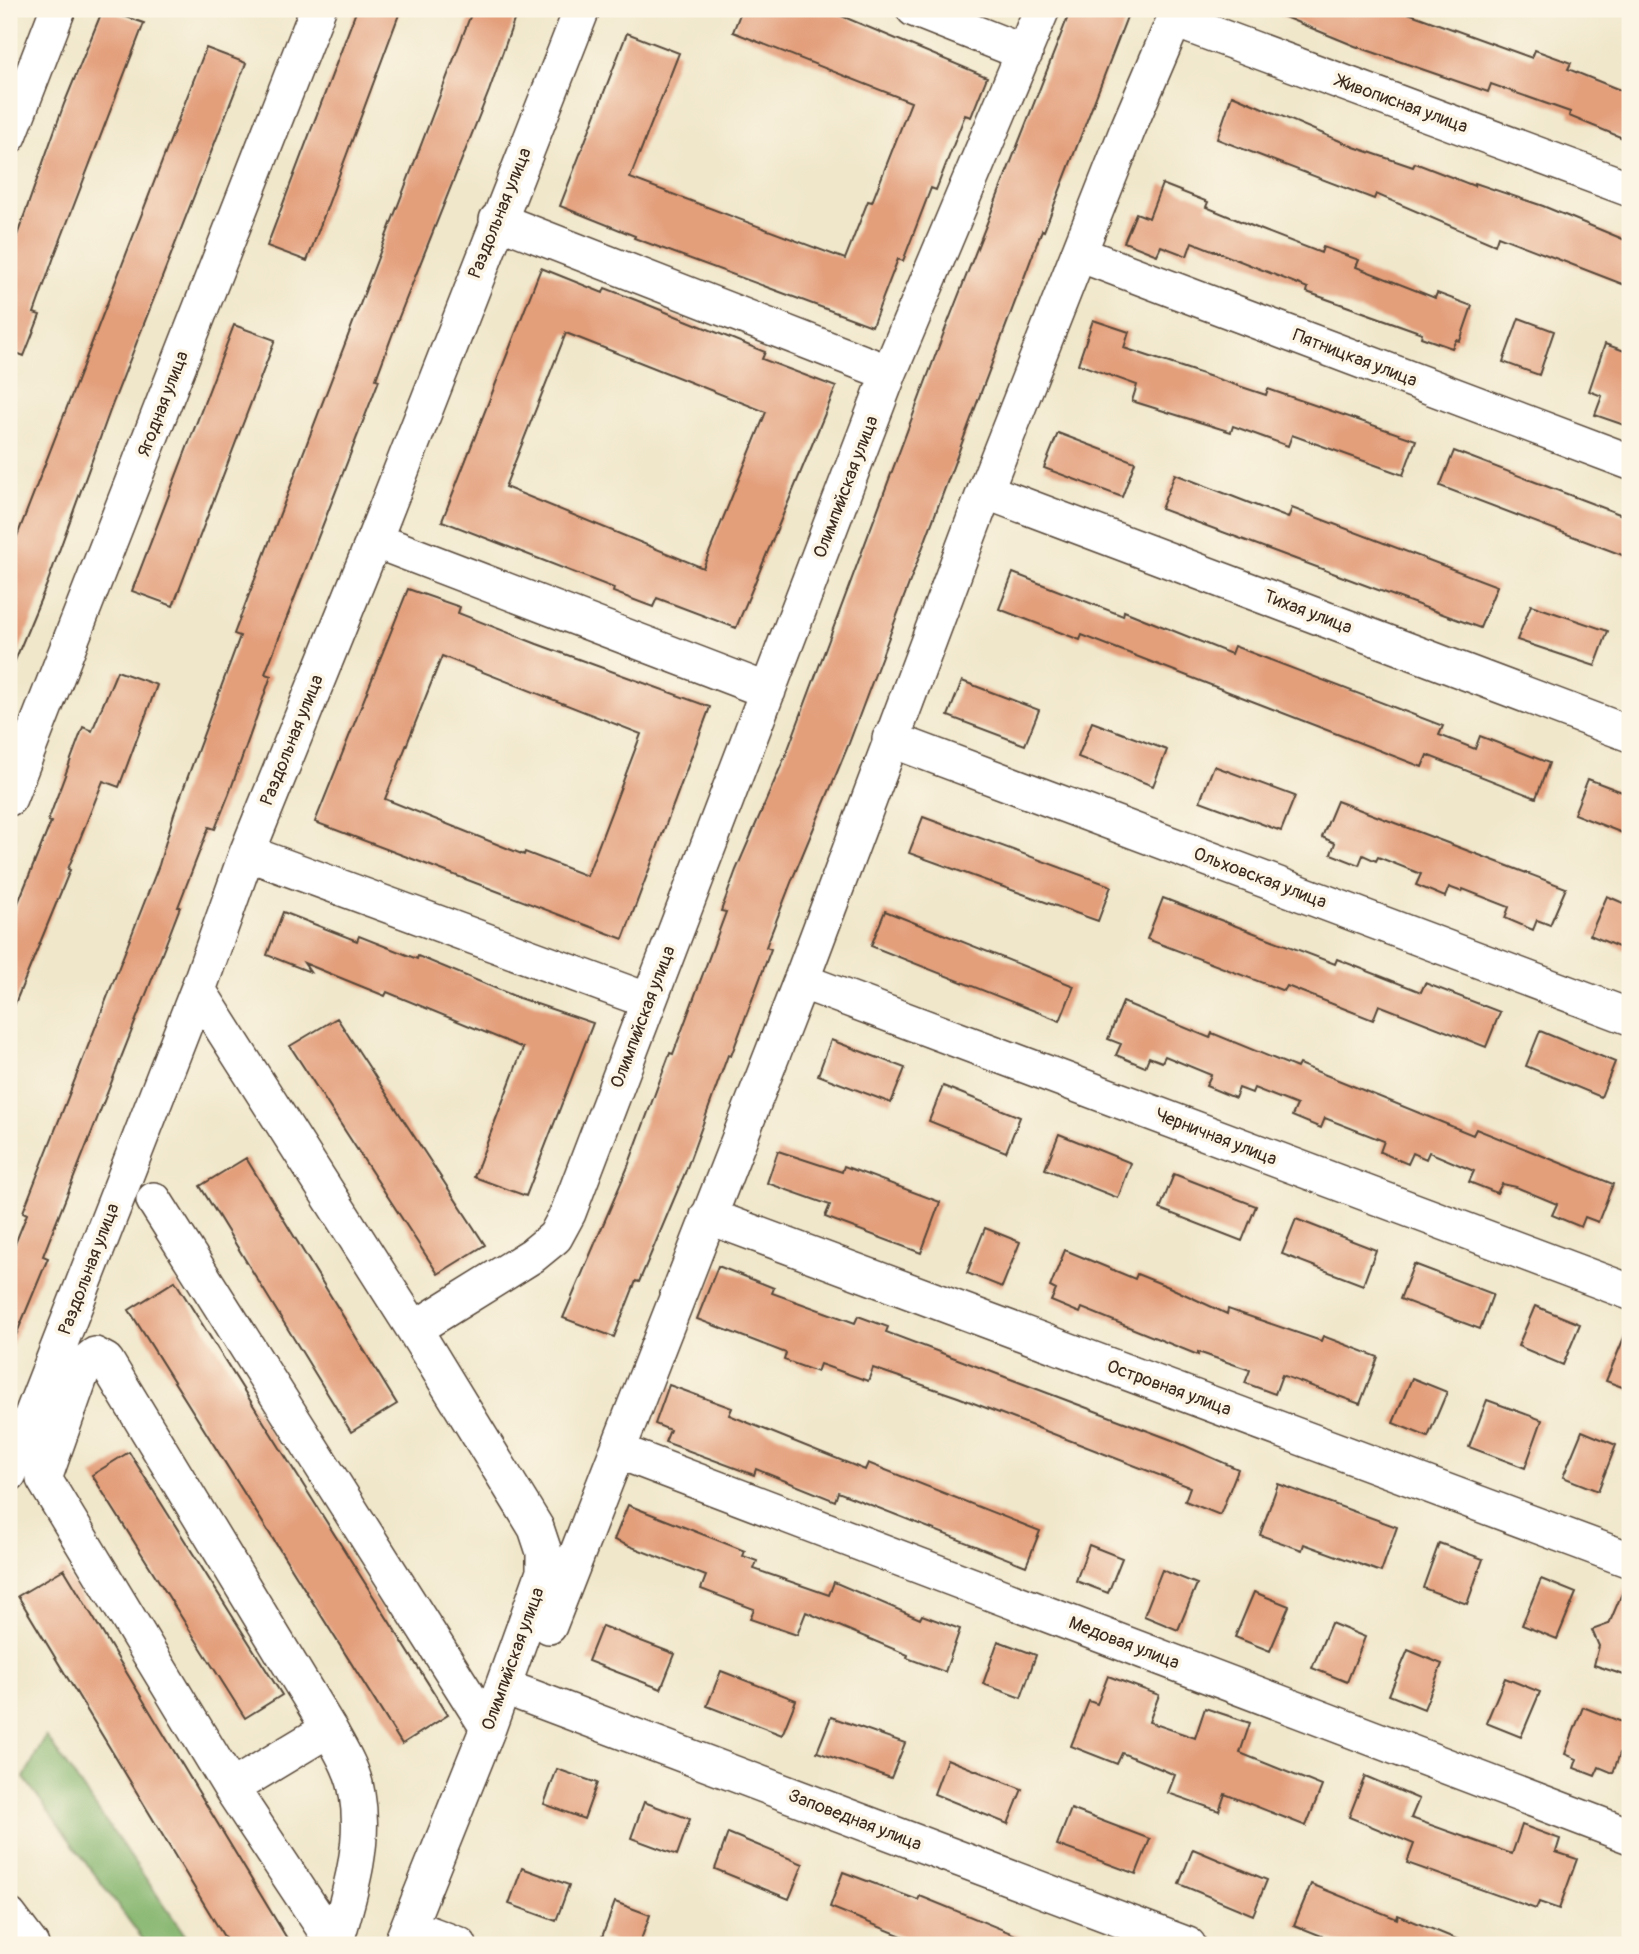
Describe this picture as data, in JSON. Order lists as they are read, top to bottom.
{
  "streets": {
    "street": [
      "Живописная улица",
      "Раздольная улица",
      "Пятницкая улица",
      "Ягодная улица",
      "Олимпийская улица",
      "Тихая улица",
      "Ольховская улица",
      "Черничная улица",
      "Островная улица",
      "Медовая улица",
      "Заповедная улица"
    ]
  },
  "crossings": [
    ["Живописная улица", "Олимпийская улица"],
    ["Пятницкая улица", "Олимпийская улица"],
    ["Олимпийская улица", "Тихая улица"],
    ["Олимпийская улица", "Ольховская улица"],
    ["Олимпийская улица", "Черничная улица"],
    ["Олимпийская улица", "Островная улица"],
    ["Олимпийская улица", "Медовая улица"],
    ["Олимпийская улица", "Заповедная улица"]
  ]
}
